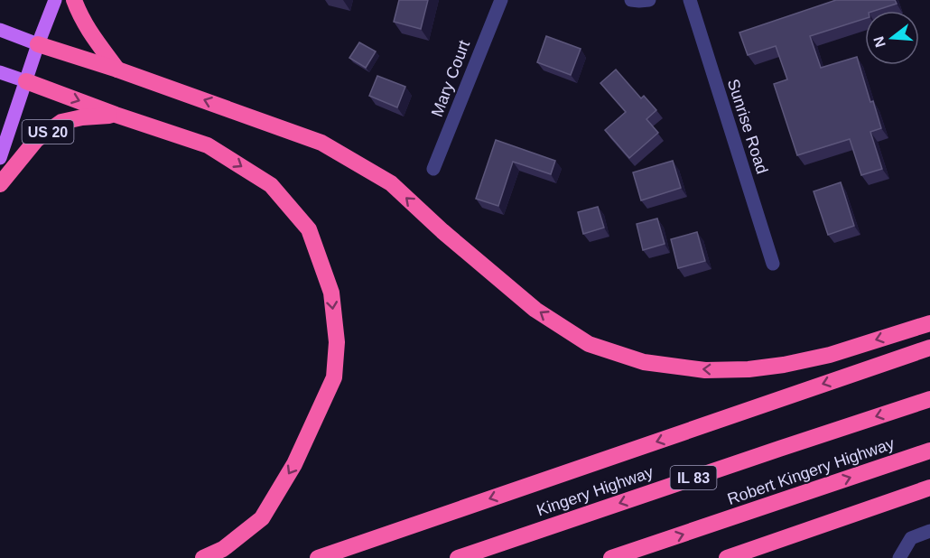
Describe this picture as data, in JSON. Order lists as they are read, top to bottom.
{
  "streets": {
    "highway": [
      "US 20",
      "Robert Kingery Highway",
      "IL 83",
      "Kingery Highway"
    ],
    "street": ["Mary Court", "Sunrise Road"]
  },
  "north": "left"
}
